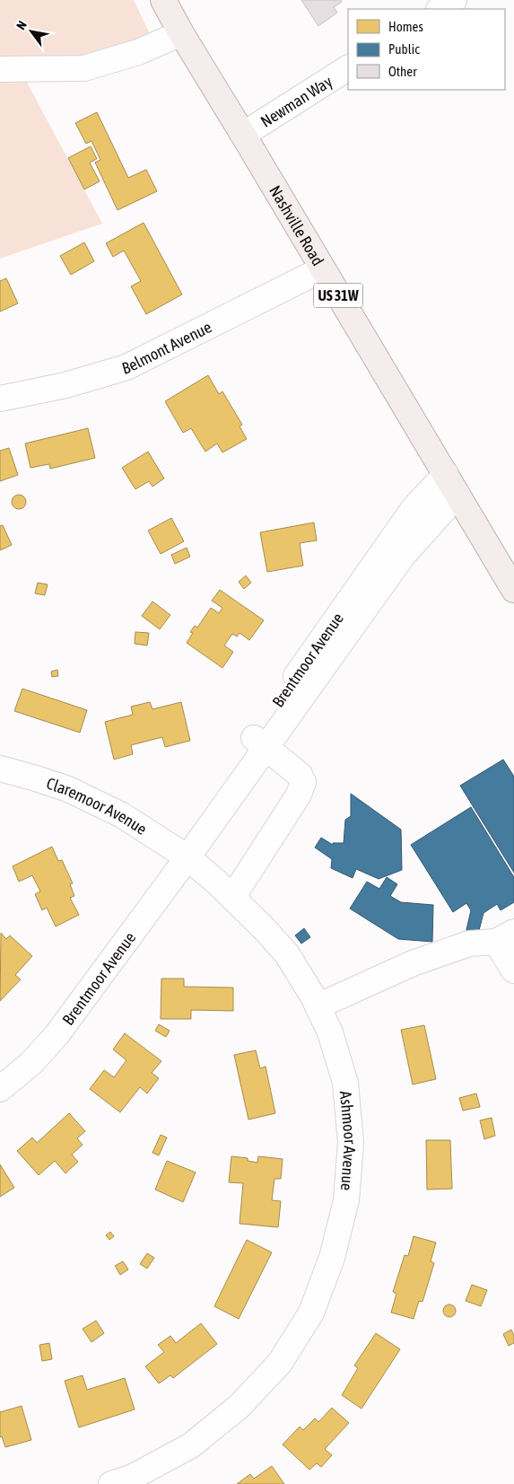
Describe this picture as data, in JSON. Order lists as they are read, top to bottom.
{
  "streets": {
    "main road": ["Nashville Road", "US 31W"],
    "street": [
      "Newman Way",
      "Belmont Avenue",
      "Brentmoor Avenue",
      "Claremoor Avenue",
      "Ashmoor Avenue"
    ]
  },
  "crossings": [
    ["Newman Way", "Nashville Road"],
    ["Nashville Road", "Belmont Avenue"],
    ["Nashville Road", "Brentmoor Avenue"],
    ["Brentmoor Avenue", "Claremoor Avenue"],
    ["Brentmoor Avenue", "Ashmoor Avenue"],
    ["Claremoor Avenue", "Ashmoor Avenue"]
  ],
  "legend": ["Homes", "Public", "Other"],
  "north": "top left"
}
